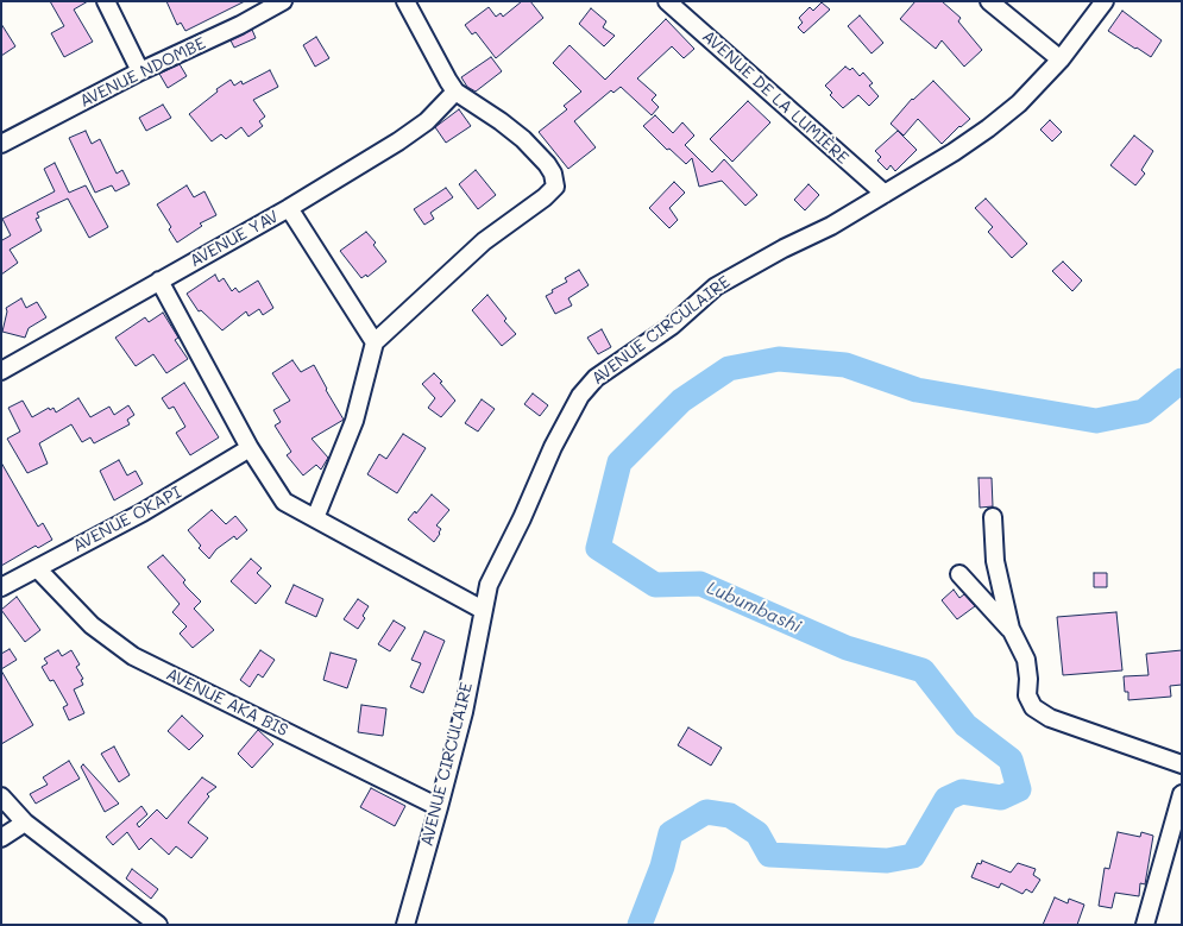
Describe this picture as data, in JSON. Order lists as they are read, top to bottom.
{
  "streets": {
    "street": [
      "AVENUE NDOMBE",
      "AVENUE DE LA LUMIÈRE",
      "AVENUE YAV",
      "AVENUE CIRCULAIRE",
      "AVENUE OKAPI",
      "AVENUE AKA BIS"
    ]
  },
  "crossings": [
    ["AVENUE DE LA LUMIÈRE", "AVENUE CIRCULAIRE"],
    ["AVENUE CIRCULAIRE", "AVENUE AKA BIS"],
    ["AVENUE OKAPI", "AVENUE AKA BIS"]
  ],
  "water": ["Lubumbashi"]
}
